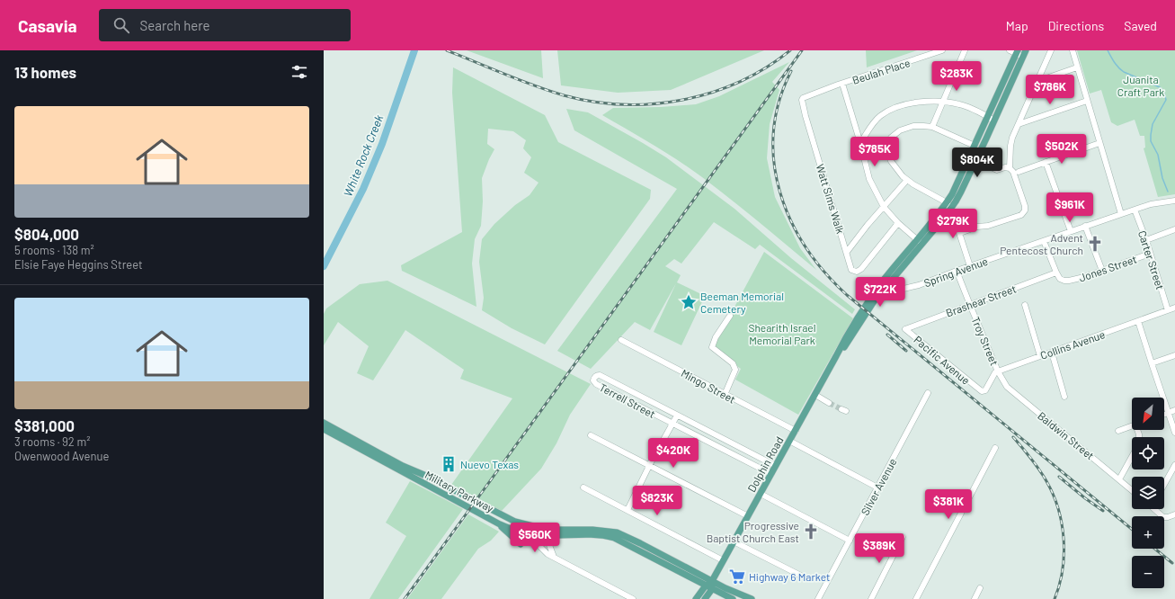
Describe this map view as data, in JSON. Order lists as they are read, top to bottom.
{
  "streets": {
    "main road": ["Dolphin Road", "Military Parkway"],
    "street": [
      "Beulah Place",
      "Watt Sims Walk",
      "Carter Street",
      "Jones Street",
      "Spring Avenue",
      "Brashear Street",
      "Troy Street",
      "Collins Avenue",
      "Pacific Avenue",
      "Mingo Street",
      "Terrell Street",
      "Baldwin Street",
      "Silver Avenue"
    ]
  },
  "crossings": [
    ["Beulah Place", "Watt Sims Walk"],
    ["Carter Street", "Jones Street"],
    ["Carter Street", "Spring Avenue"],
    ["Carter Street", "Collins Avenue"],
    ["Jones Street", "Brashear Street"],
    ["Spring Avenue", "Troy Street"],
    ["Spring Avenue", "Dolphin Road"],
    ["Brashear Street", "Troy Street"],
    ["Brashear Street", "Pacific Avenue"],
    ["Troy Street", "Collins Avenue"],
    ["Troy Street", "Pacific Avenue"],
    ["Troy Street", "Baldwin Street"],
    ["Collins Avenue", "Pacific Avenue"],
    ["Collins Avenue", "Baldwin Street"],
    ["Pacific Avenue", "Baldwin Street"],
    ["Mingo Street", "Dolphin Road"],
    ["Terrell Street", "Dolphin Road"],
    ["Dolphin Road", "Military Parkway"]
  ],
  "water": ["White Rock Creek"],
  "parks": ["Juanita Craft Park", "Shearith Israel Memorial Park"],
  "places": {
    "church": ["Advent Pentecost Church", "Progressive Baptist Church East"],
    "place": ["Beeman Memorial Cemetery"],
    "building": ["Nuevo Texas"],
    "supermarket": ["Highway 6 Market"]
  },
  "north": "bottom left",
  "page": {
    "header": "Casavia",
    "search": "Search here",
    "nav": ["Map", "Directions", "Saved"],
    "heading": "13 homes",
    "price": [
      "$283K",
      "$786K",
      "$502K",
      "$785K",
      "$804K",
      "$961K",
      "$279K",
      "$722K",
      "$420K",
      "$823K",
      "$381K",
      "$560K",
      "$389K"
    ],
    "list": [
      {
        "name": "$804,000",
        "note": "5 rooms · 138 m² · Elsie Faye Heggins Street"
      },
      {
        "name": "$381,000",
        "note": "3 rooms · 92 m² · Owenwood Avenue"
      }
    ],
    "map_buttons": ["+", "−"]
  }
}
